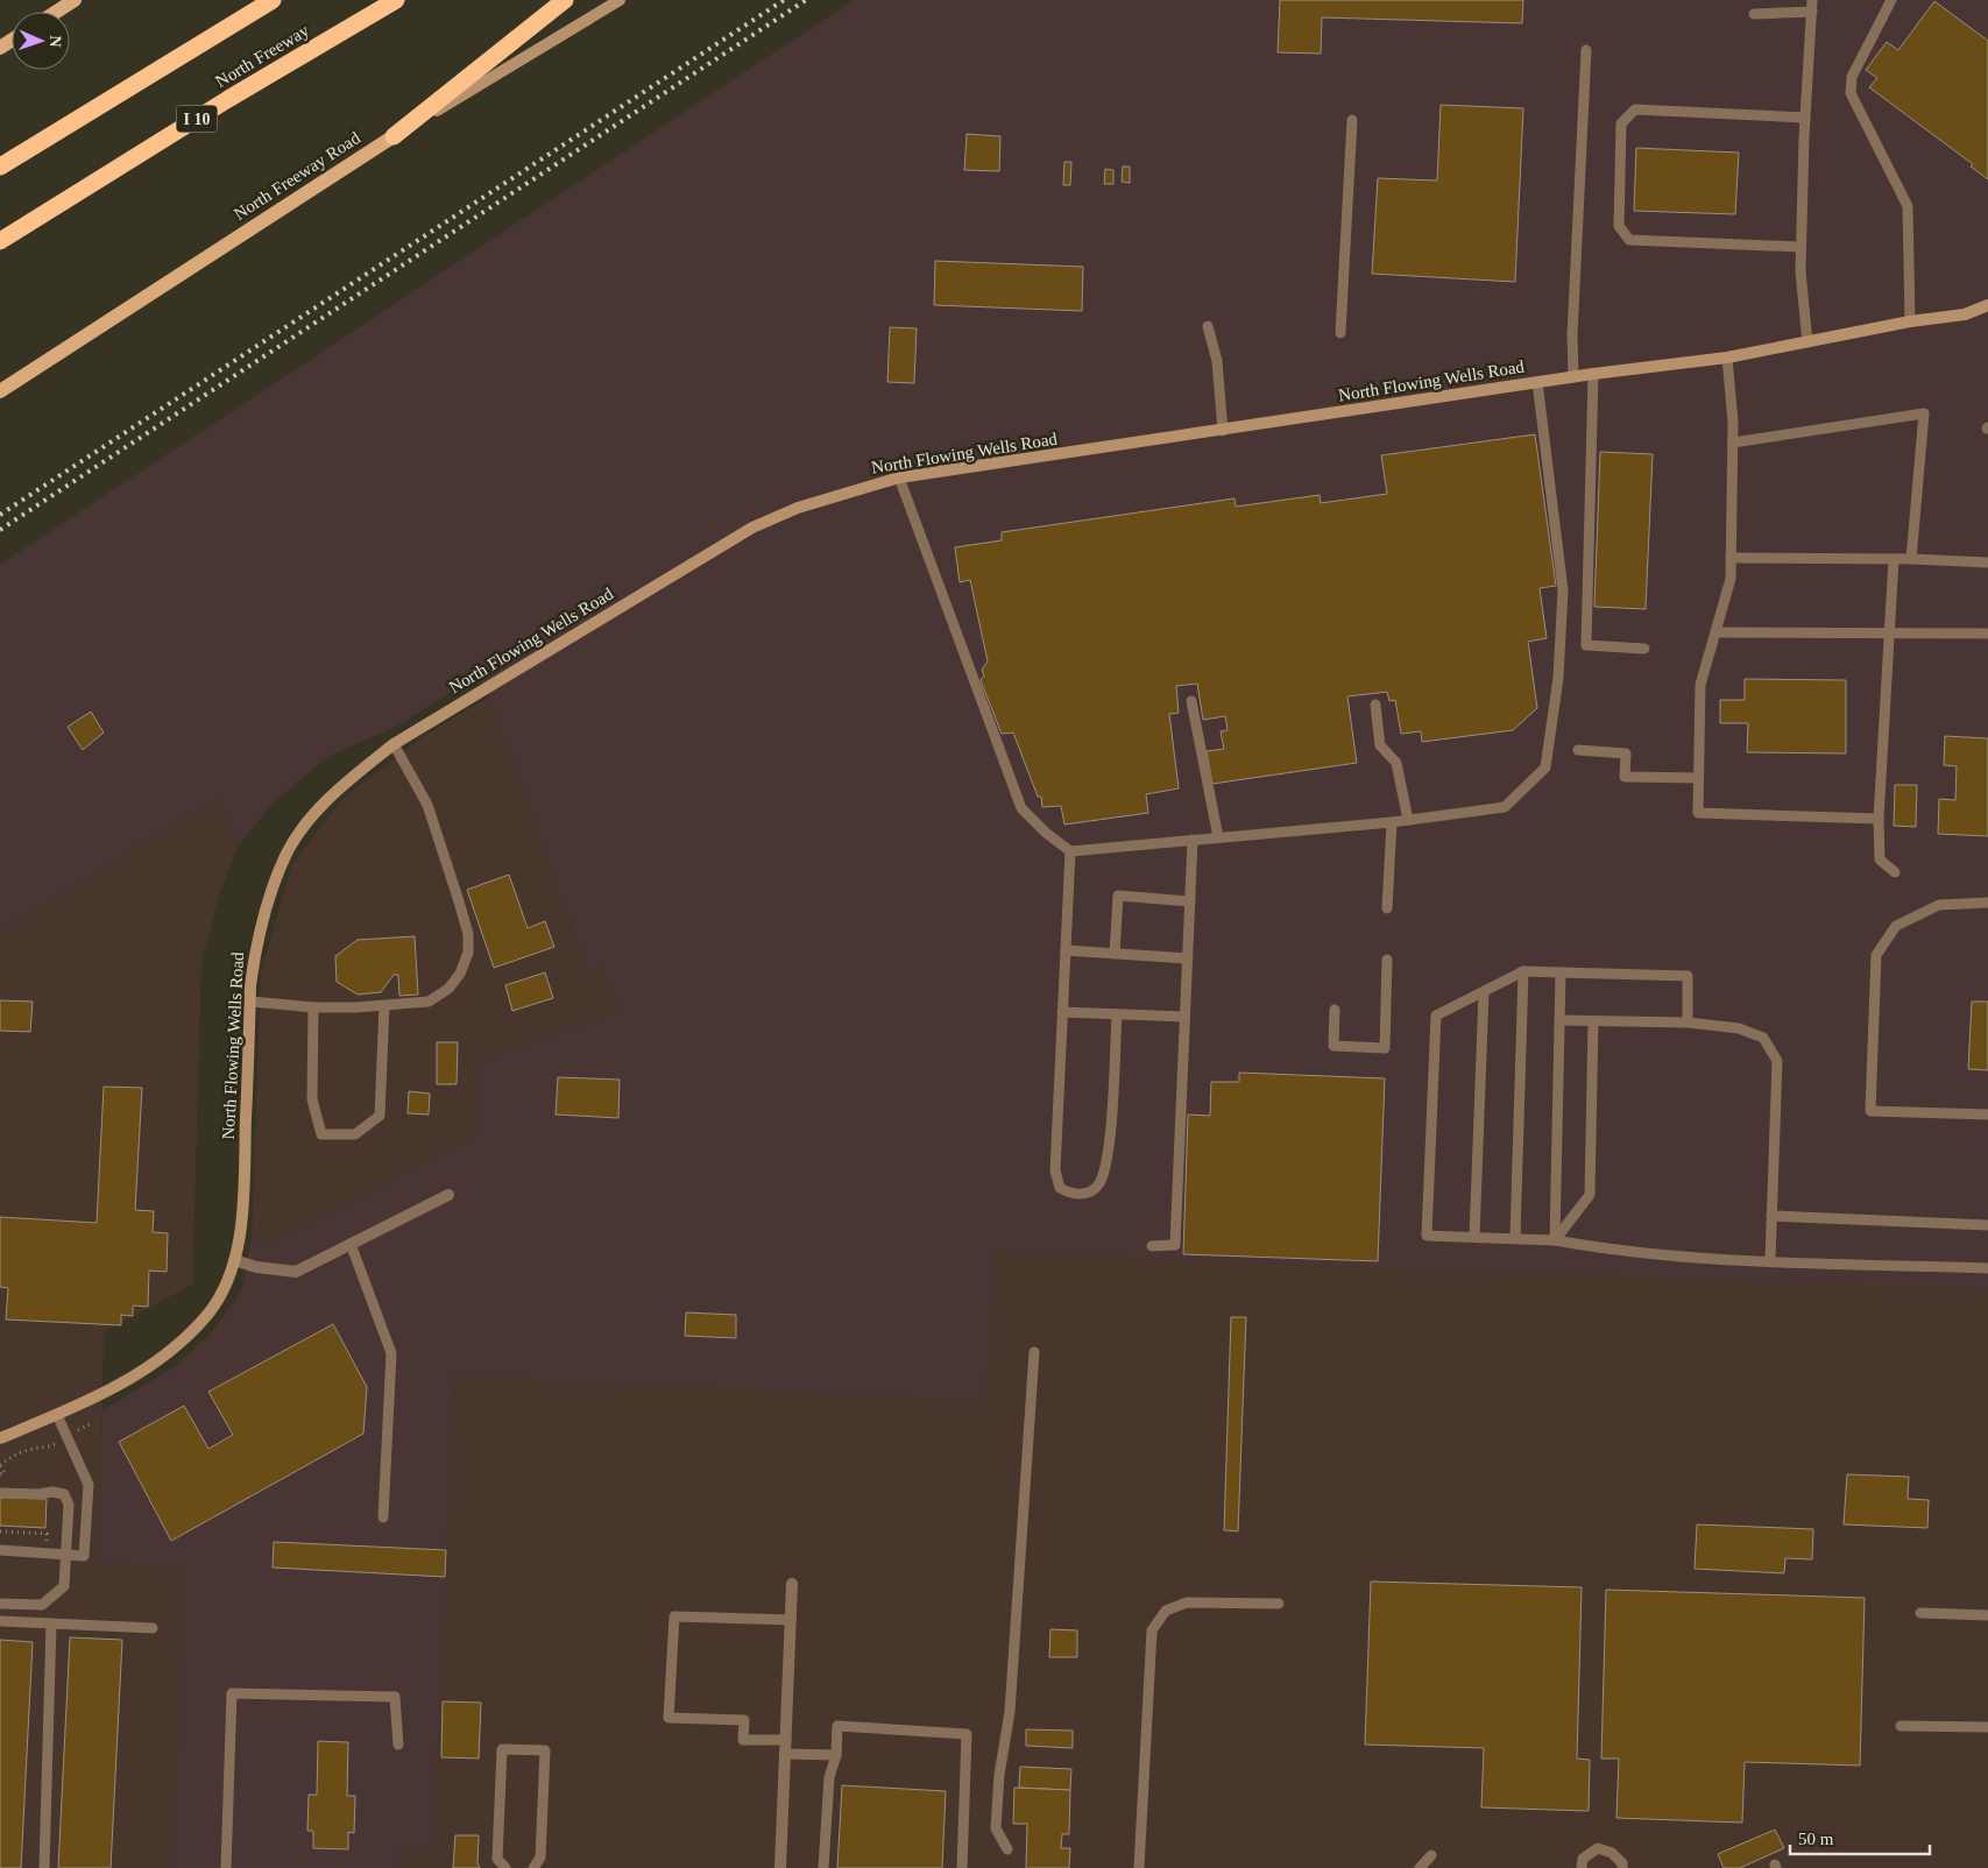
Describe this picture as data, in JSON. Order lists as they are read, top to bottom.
{
  "streets": {
    "highway": ["North Freeway", "I 10"],
    "main road": ["North Freeway Road"],
    "street": ["North Flowing Wells Road"]
  },
  "scale_bar": "50 m",
  "north": "right"
}
